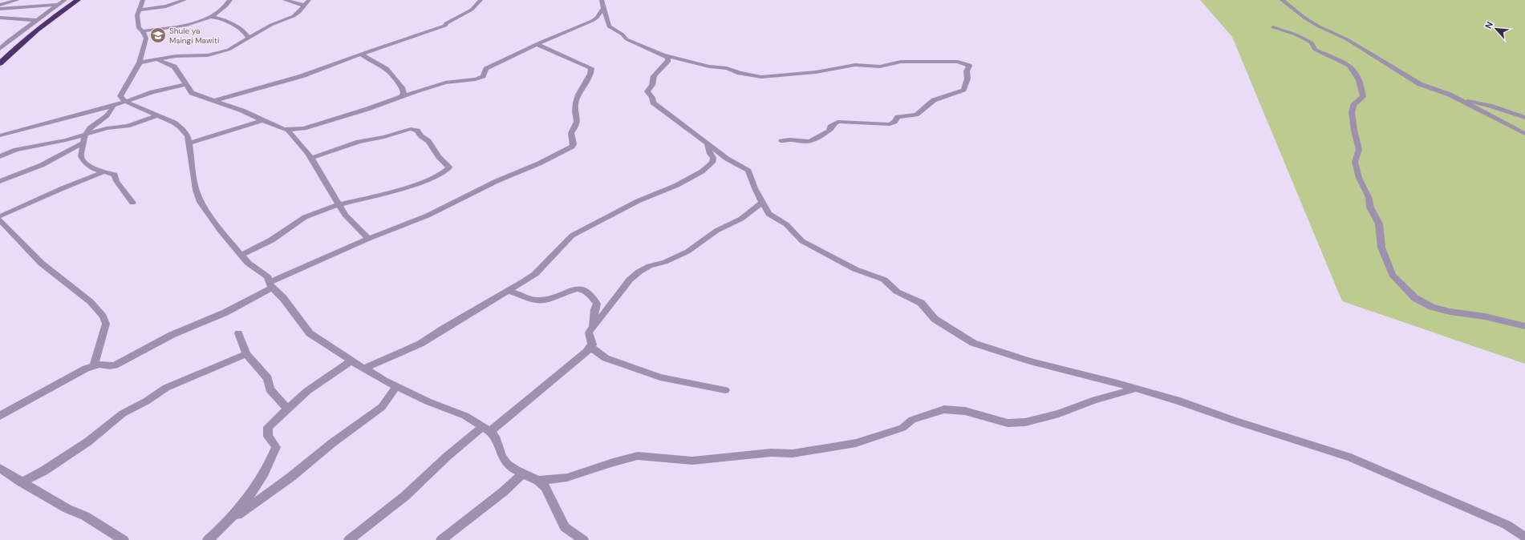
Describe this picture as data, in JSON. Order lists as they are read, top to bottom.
{
  "places": {
    "school or university": ["Shule ya Msingi Mawiti"]
  },
  "north": "top left"
}
